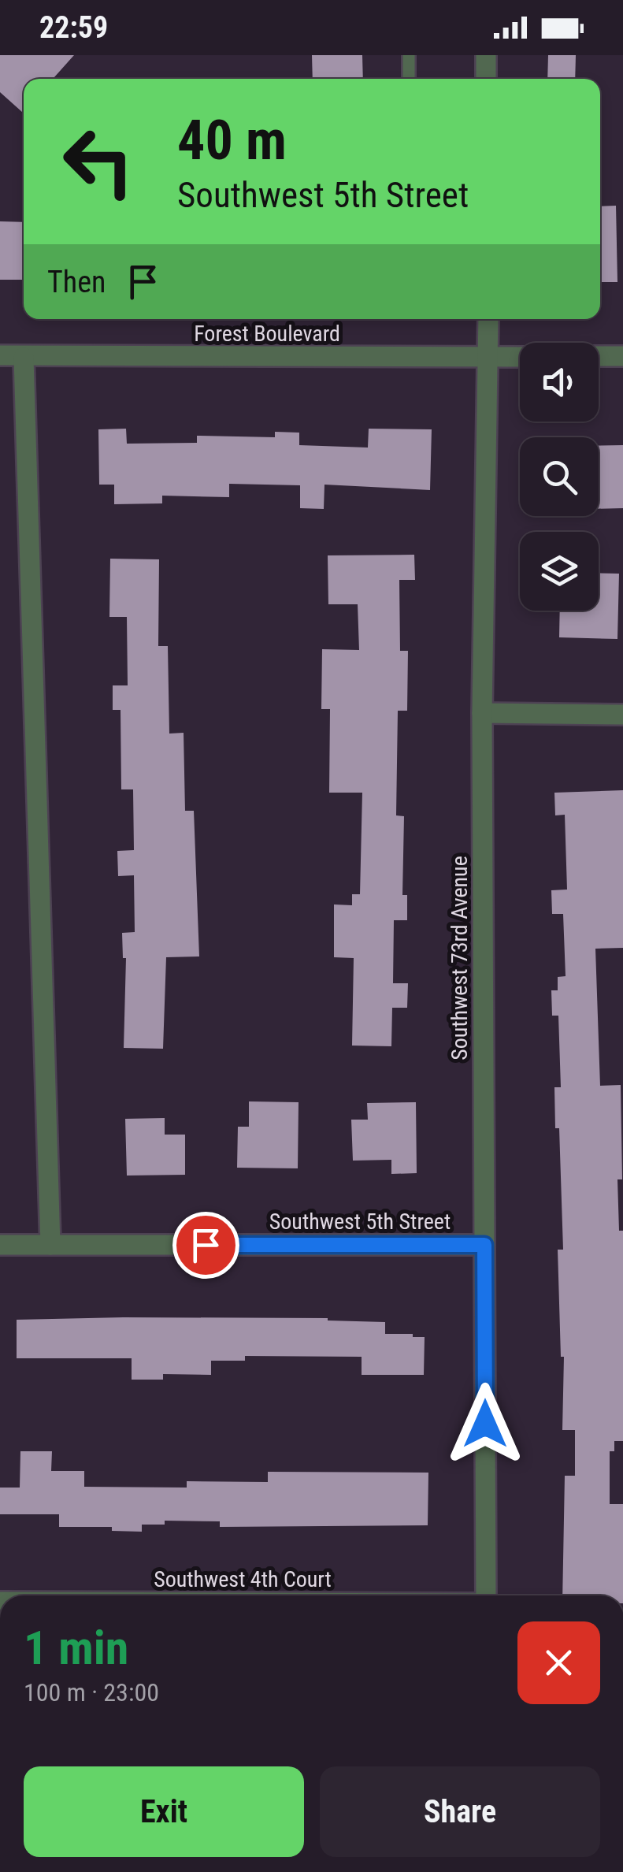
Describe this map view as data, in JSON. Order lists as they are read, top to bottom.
{
  "streets": {
    "street": ["Forest Boulevard", "Southwest 73rd Avenue", "Southwest 5th Street"]
  },
  "crossings": [
    ["Forest Boulevard", "Southwest 73rd Avenue"],
    ["Southwest 73rd Avenue", "Southwest 5th Street"]
  ],
  "page": {
    "status": "22:59",
    "turn": ["40 m", "Southwest 5th Street"],
    "then": "Then",
    "heading": ["1 min", "100 m · 23:00"],
    "buttons": ["Exit", "Share"]
  }
}
